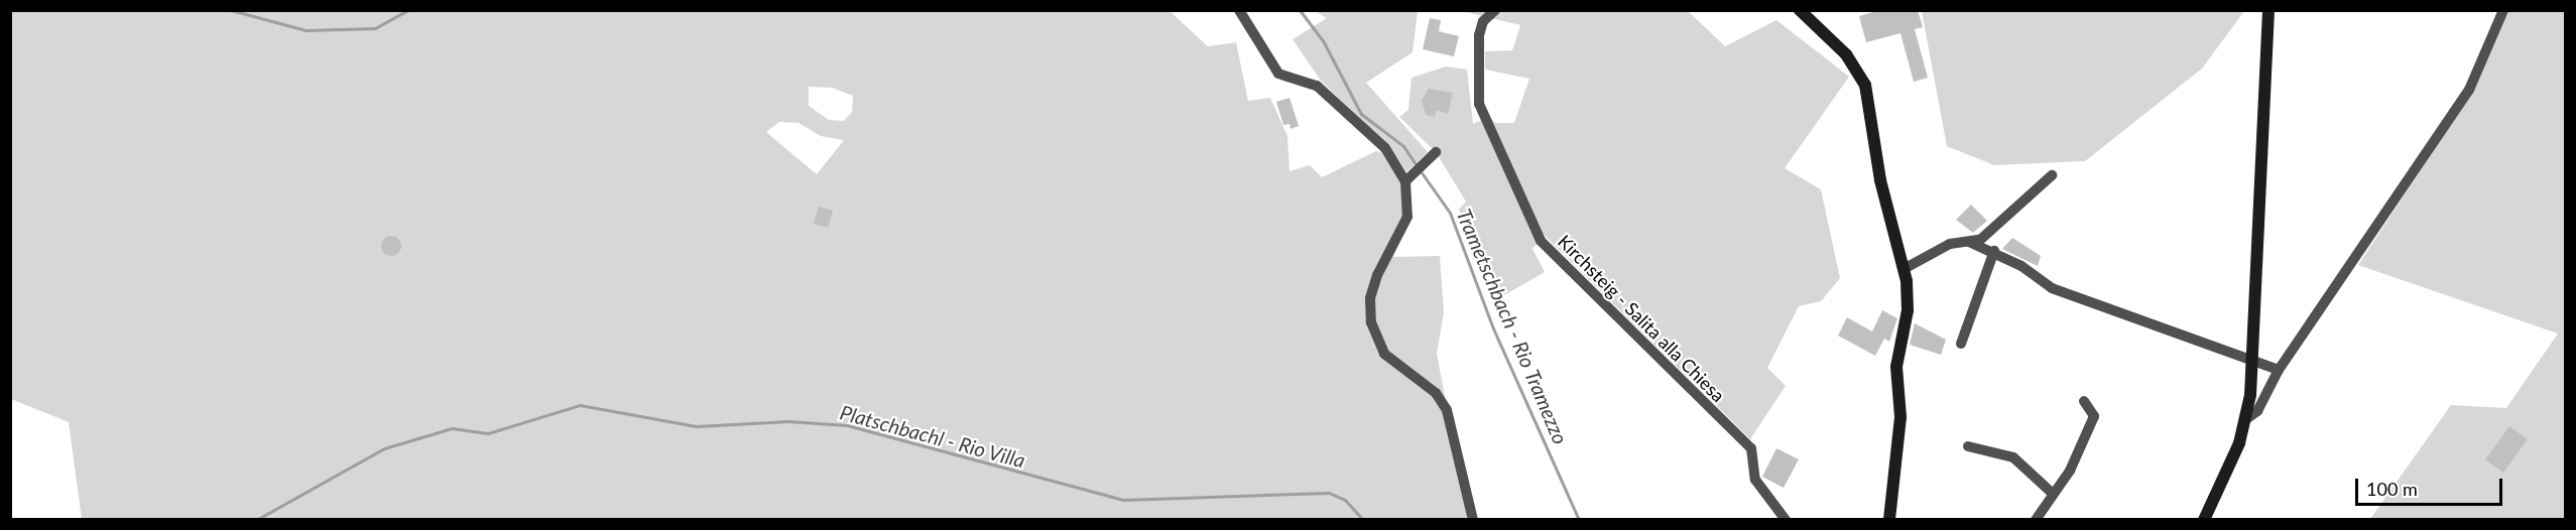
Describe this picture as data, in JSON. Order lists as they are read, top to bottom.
{
  "streets": {
    "street": ["Kirchsteig - Salita alla Chiesa"]
  },
  "water": ["Trametschbach - Rio Tramezzo", "Platschbachl - Rio Villa"],
  "scale_bar": "100 m"
}
